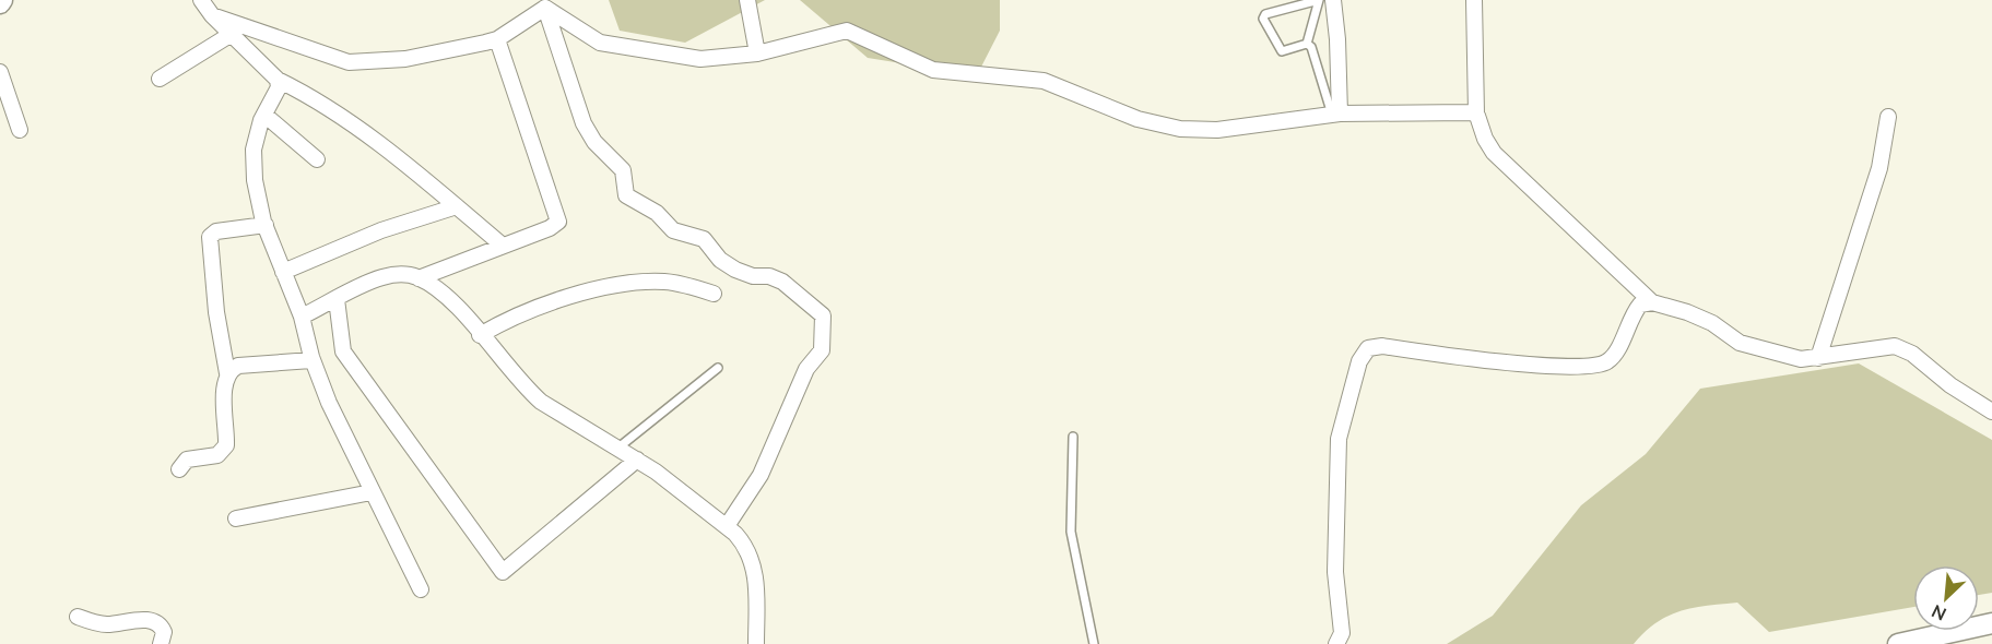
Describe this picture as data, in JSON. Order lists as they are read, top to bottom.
{
  "north": "bottom left"
}
